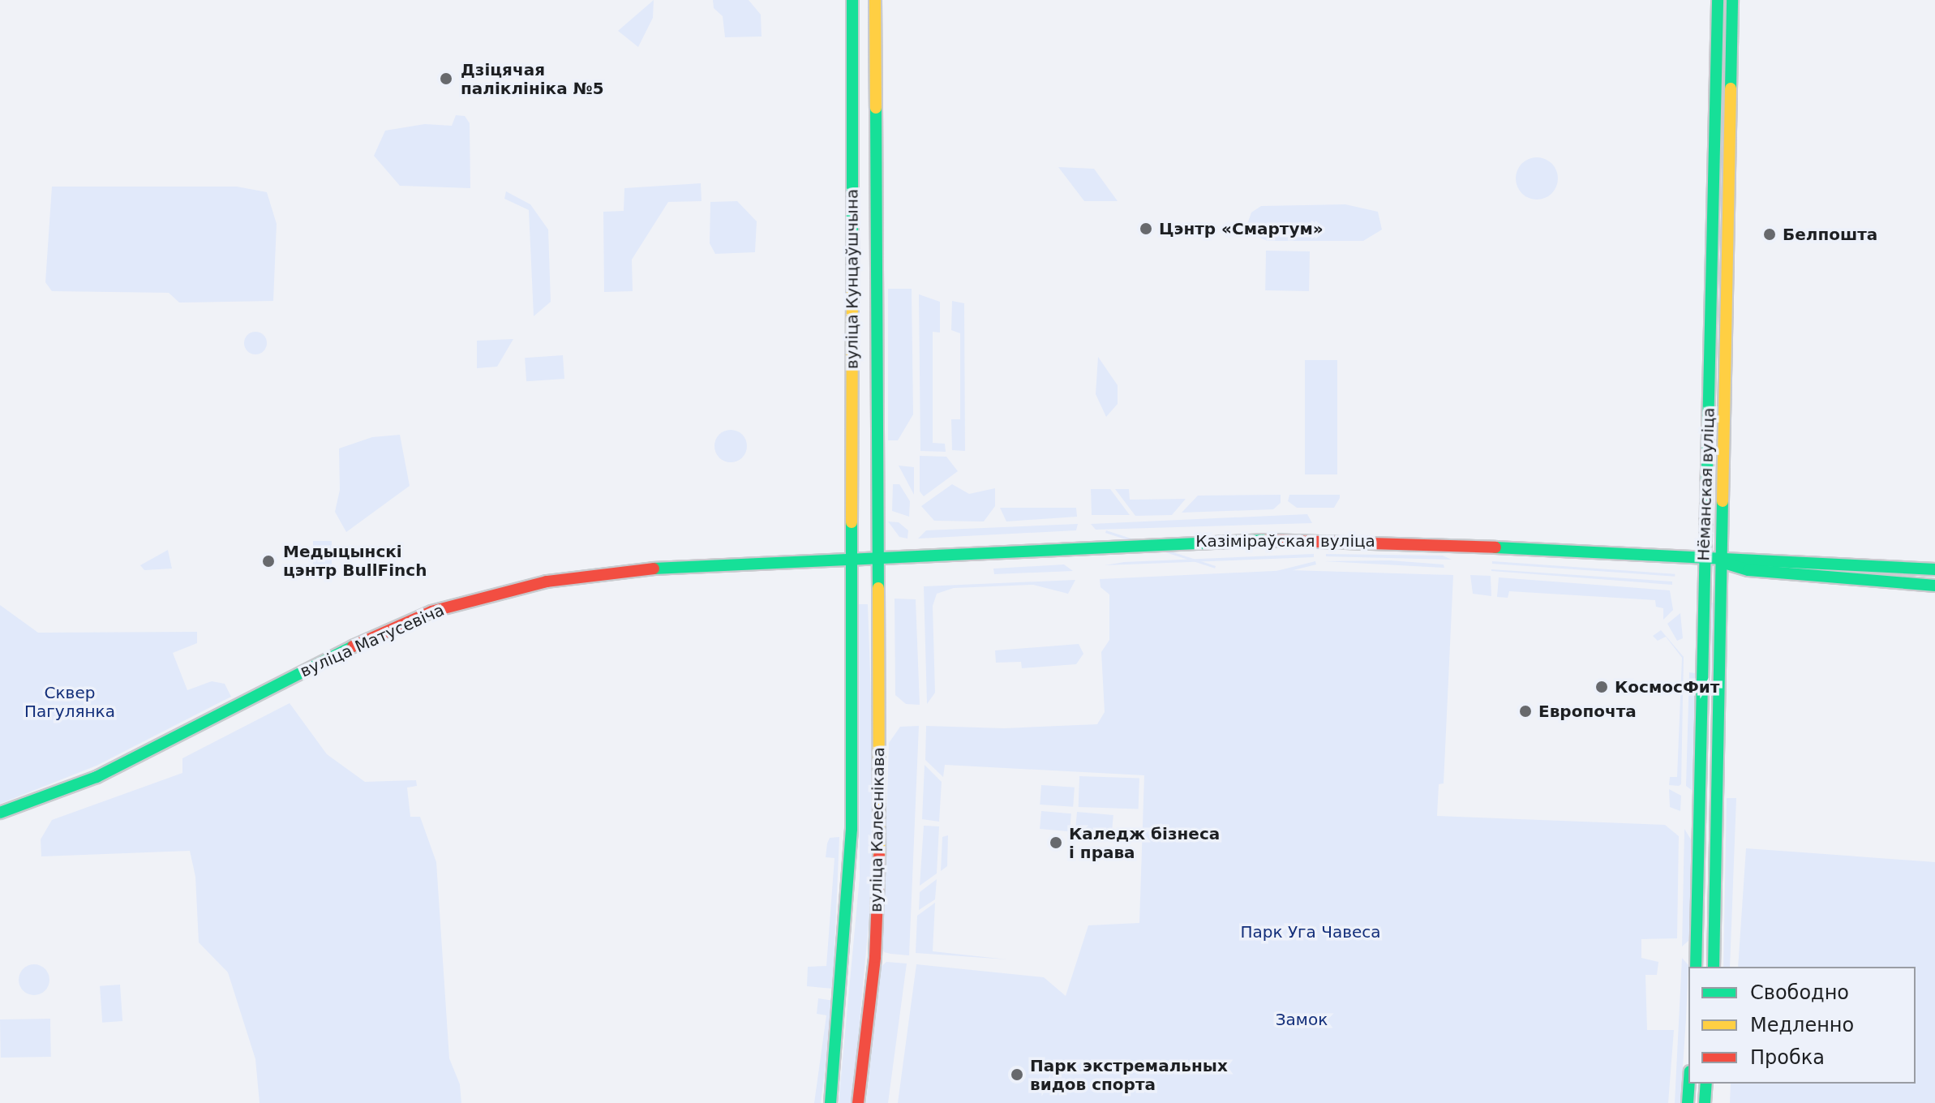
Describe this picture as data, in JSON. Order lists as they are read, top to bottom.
{
  "streets": {
    "main road": [
      "вуліца Кунцаўшчына",
      "Нёманская вуліца",
      "Казіміраўская вуліца",
      "вуліца Матусевіча",
      "вуліца Калеснікава"
    ]
  },
  "crossings": [
    ["вуліца Кунцаўшчына", "Казіміраўская вуліца"],
    ["вуліца Кунцаўшчына", "вуліца Матусевіча"],
    ["вуліца Кунцаўшчына", "вуліца Калеснікава"],
    ["Нёманская вуліца", "Казіміраўская вуліца"],
    ["Казіміраўская вуліца", "вуліца Матусевіча"],
    ["Казіміраўская вуліца", "вуліца Калеснікава"],
    ["вуліца Матусевіча", "вуліца Калеснікава"]
  ],
  "parks": ["Сквер Пагулянка", "Парк Уга Чавеса", "Замок"],
  "places": [
    "Дзіцячая паліклініка №5",
    "Цэнтр «Смартум»",
    "Белпошта",
    "Медыцынскі цэнтр BullFinch",
    "КосмосФит",
    "Европочта",
    "Каледж бізнеса і права",
    "Парк экстремальных видов спорта"
  ],
  "legend": ["Свободно", "Медленно", "Пробка"]
}
